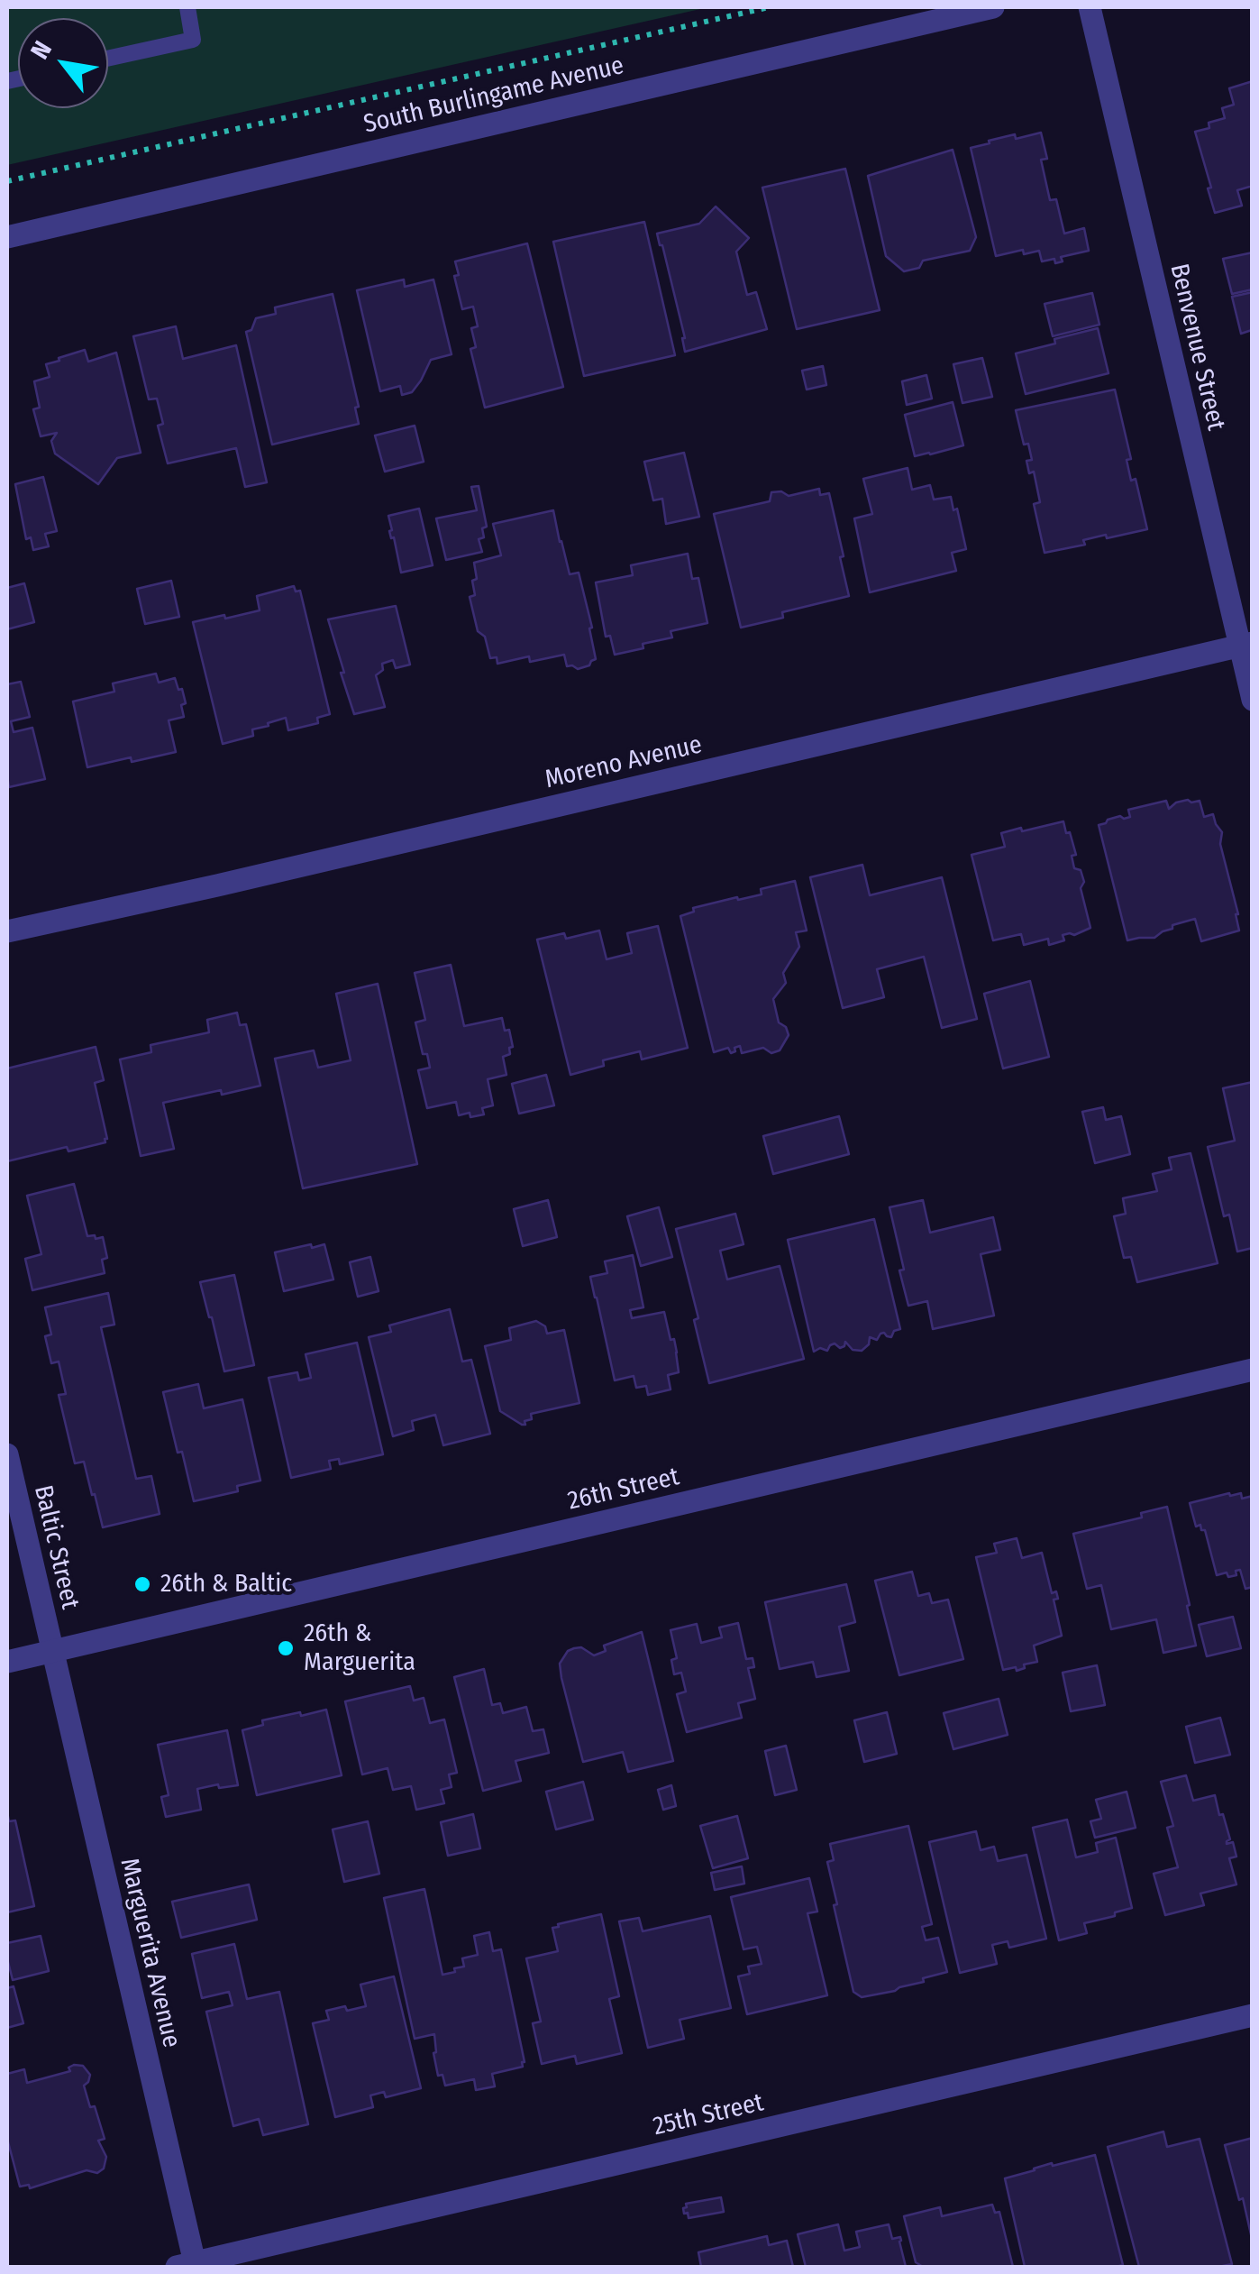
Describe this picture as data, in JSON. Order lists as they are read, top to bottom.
{
  "streets": {
    "street": [
      "South Burlingame Avenue",
      "Benvenue Street",
      "Moreno Avenue",
      "26th Street",
      "Baltic Street",
      "Marguerita Avenue",
      "25th Street"
    ]
  },
  "crossings": [
    ["Benvenue Street", "Moreno Avenue"],
    ["26th Street", "Baltic Street"],
    ["26th Street", "Marguerita Avenue"],
    ["Baltic Street", "Marguerita Avenue"],
    ["Marguerita Avenue", "25th Street"]
  ],
  "places": ["26th & Baltic", "26th & Marguerita"],
  "north": "top left"
}
